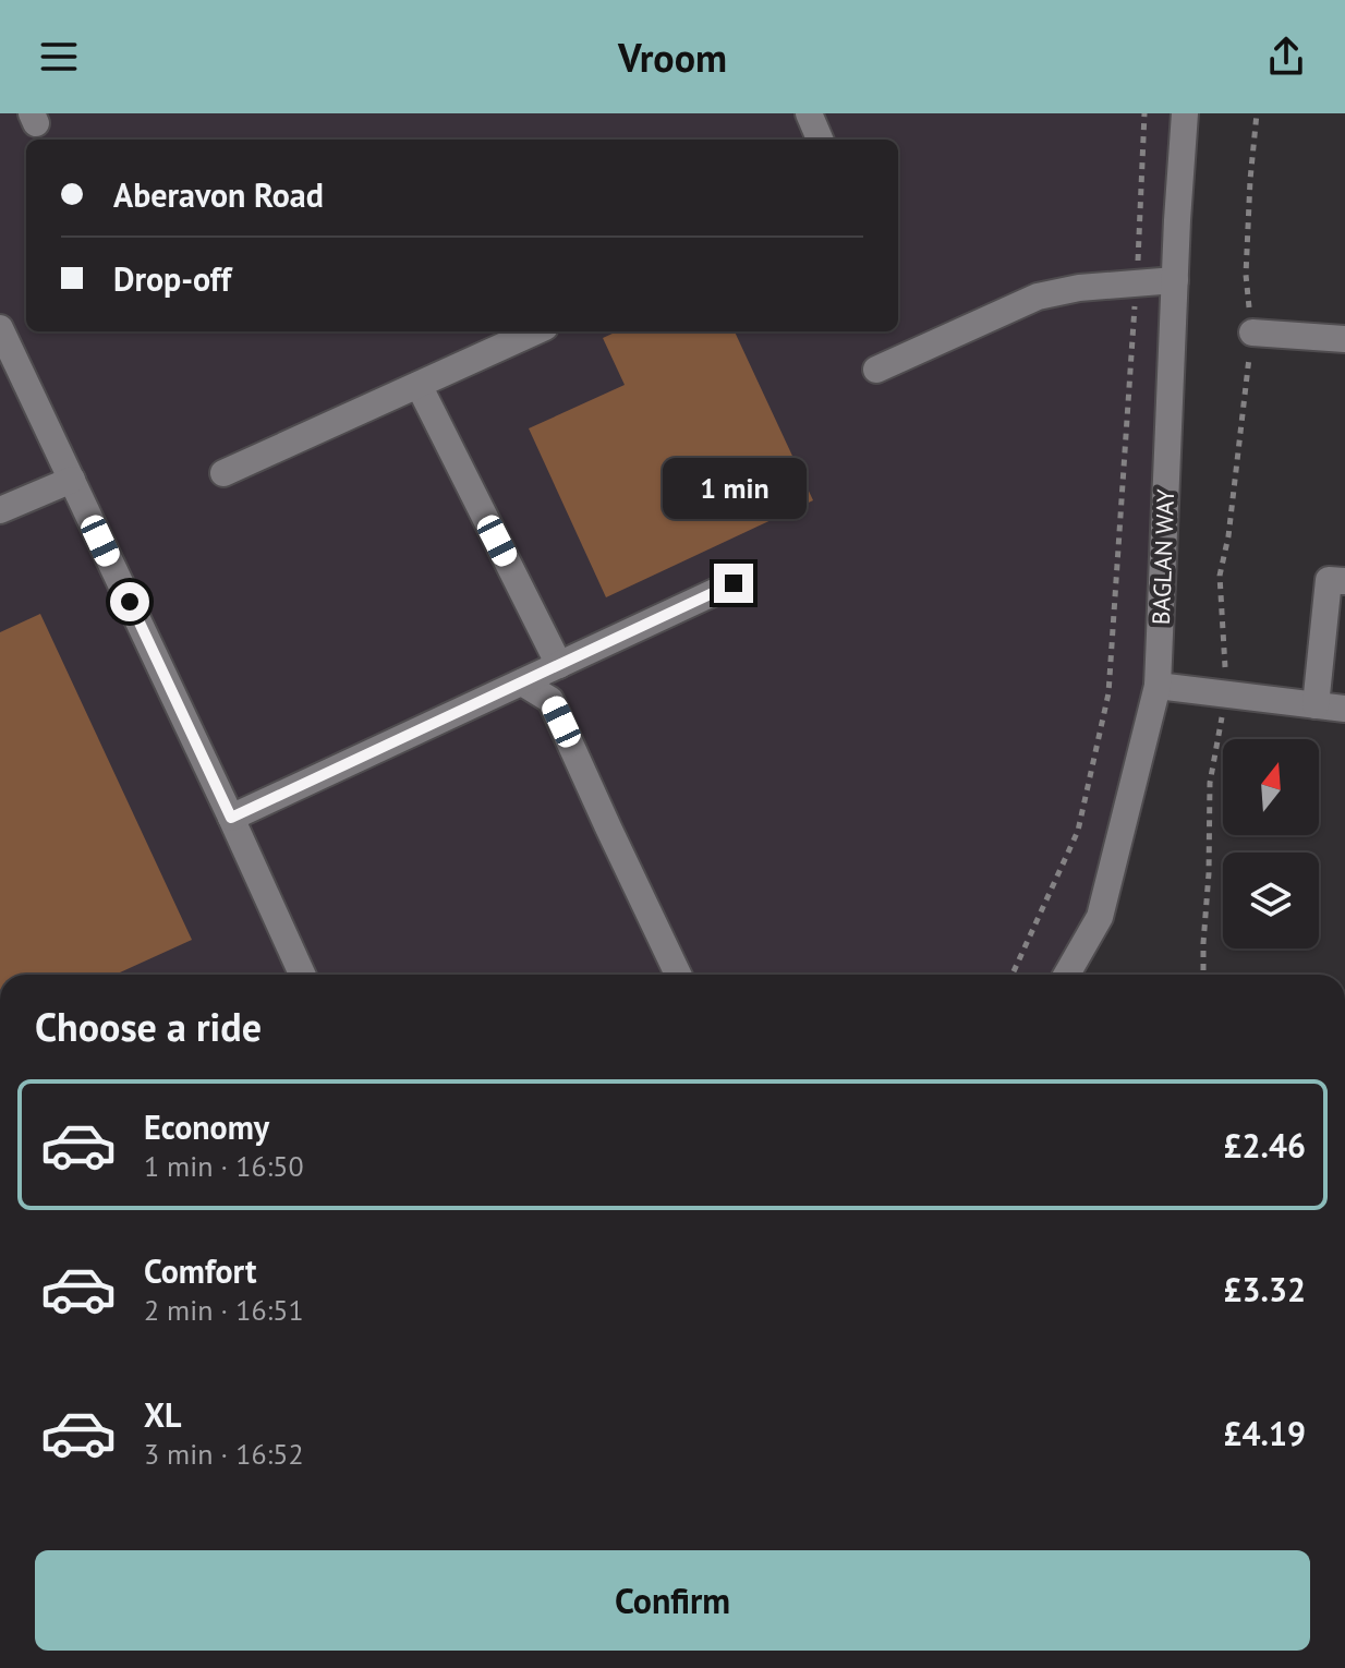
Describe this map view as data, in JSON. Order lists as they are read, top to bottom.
{
  "streets": {
    "street": ["BAGLAN WAY"]
  },
  "north": "top",
  "page": {
    "header": "Vroom",
    "banner": ["Aberavon Road", "Drop-off"],
    "bubble": "1 min",
    "heading": "Choose a ride",
    "list": [
      {
        "name": "Economy",
        "note": "1 min · 16:50",
        "value": "£2.46"
      },
      {
        "name": "Comfort",
        "note": "2 min · 16:51",
        "value": "£3.32"
      },
      {
        "name": "XL",
        "note": "3 min · 16:52",
        "value": "£4.19"
      }
    ],
    "buttons": "Confirm"
  }
}
